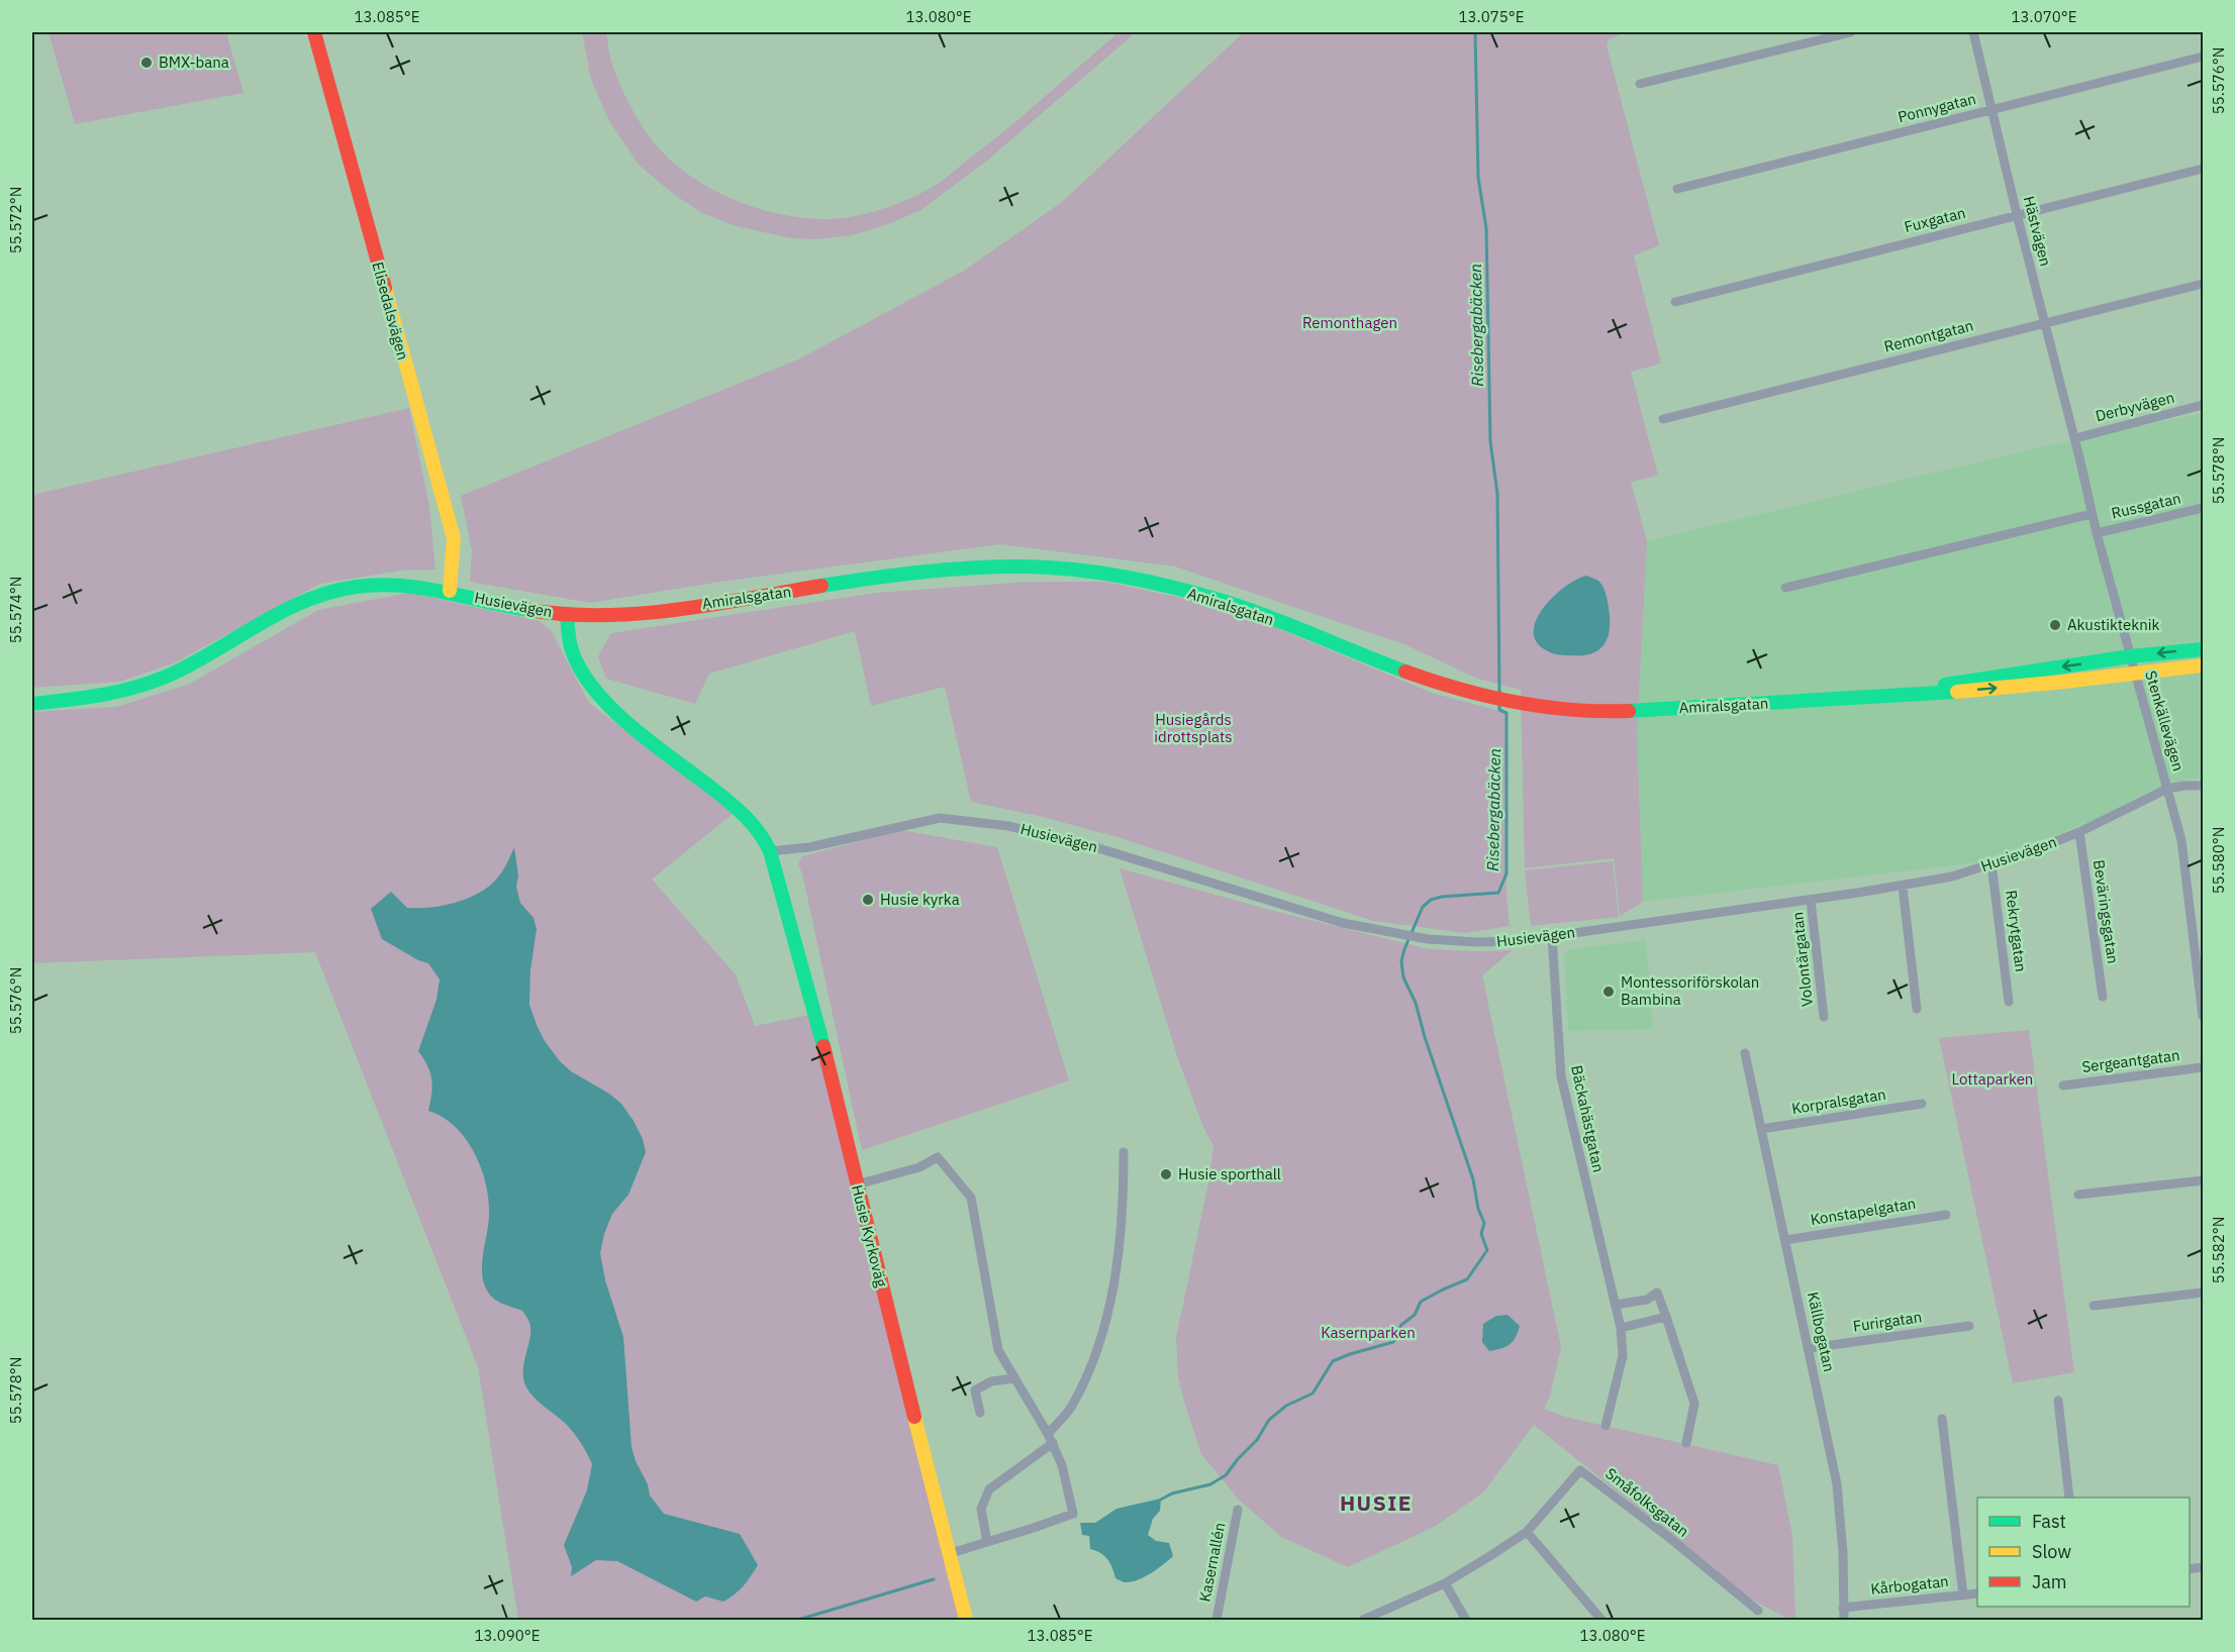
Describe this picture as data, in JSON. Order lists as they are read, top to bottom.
{
  "streets": {
    "street": [
      "Ponnygatan",
      "Fuxgatan",
      "Hästvägen",
      "Elisedalsvägen",
      "Remontgatan",
      "Derbyvägen",
      "Russgatan",
      "Amiralsgatan",
      "Husievägen",
      "Stenkällevägen",
      "Beväringsgatan",
      "Rekrytgatan",
      "Volontärgatan",
      "Sergeantgatan",
      "Korpralsgatan",
      "Bäckahästgatan",
      "Konstapelgatan",
      "Husie Kyrkoväg",
      "Furirgatan",
      "Källbogatan",
      "Småfolksgatan",
      "Kasernallén",
      "Kårbogatan"
    ]
  },
  "crossings": [
    ["Ponnygatan", "Hästvägen"],
    ["Fuxgatan", "Hästvägen"],
    ["Hästvägen", "Remontgatan"],
    ["Hästvägen", "Derbyvägen"],
    ["Hästvägen", "Stenkällevägen"],
    ["Elisedalsvägen", "Husievägen"],
    ["Derbyvägen", "Stenkällevägen"],
    ["Russgatan", "Stenkällevägen"],
    ["Amiralsgatan", "Husievägen"],
    ["Amiralsgatan", "Stenkällevägen"],
    ["Husievägen", "Stenkällevägen"],
    ["Husievägen", "Beväringsgatan"],
    ["Husievägen", "Rekrytgatan"],
    ["Husievägen", "Volontärgatan"],
    ["Husievägen", "Bäckahästgatan"],
    ["Husievägen", "Husie Kyrkoväg"],
    ["Korpralsgatan", "Källbogatan"],
    ["Konstapelgatan", "Källbogatan"],
    ["Furirgatan", "Källbogatan"],
    ["Källbogatan", "Kårbogatan"]
  ],
  "districts": ["HUSIE"],
  "water": ["Risebergabäcken"],
  "parks": [
    "Remonthagen",
    "Husiegårds idrottsplats",
    "Lottaparken",
    "Kasernparken"
  ],
  "places": [
    "BMX-bana",
    "Akustikteknik",
    "Husie kyrka",
    "Montessoriförskolan Bambina",
    "Husie sporthall"
  ],
  "legend": ["Fast", "Slow", "Jam"],
  "coordinates": [
    "13.085°E",
    "13.080°E",
    "13.075°E",
    "13.070°E",
    "55.576°N",
    "55.572°N",
    "55.578°N",
    "55.574°N",
    "55.580°N",
    "55.582°N",
    "13.090°E"
  ]
}
